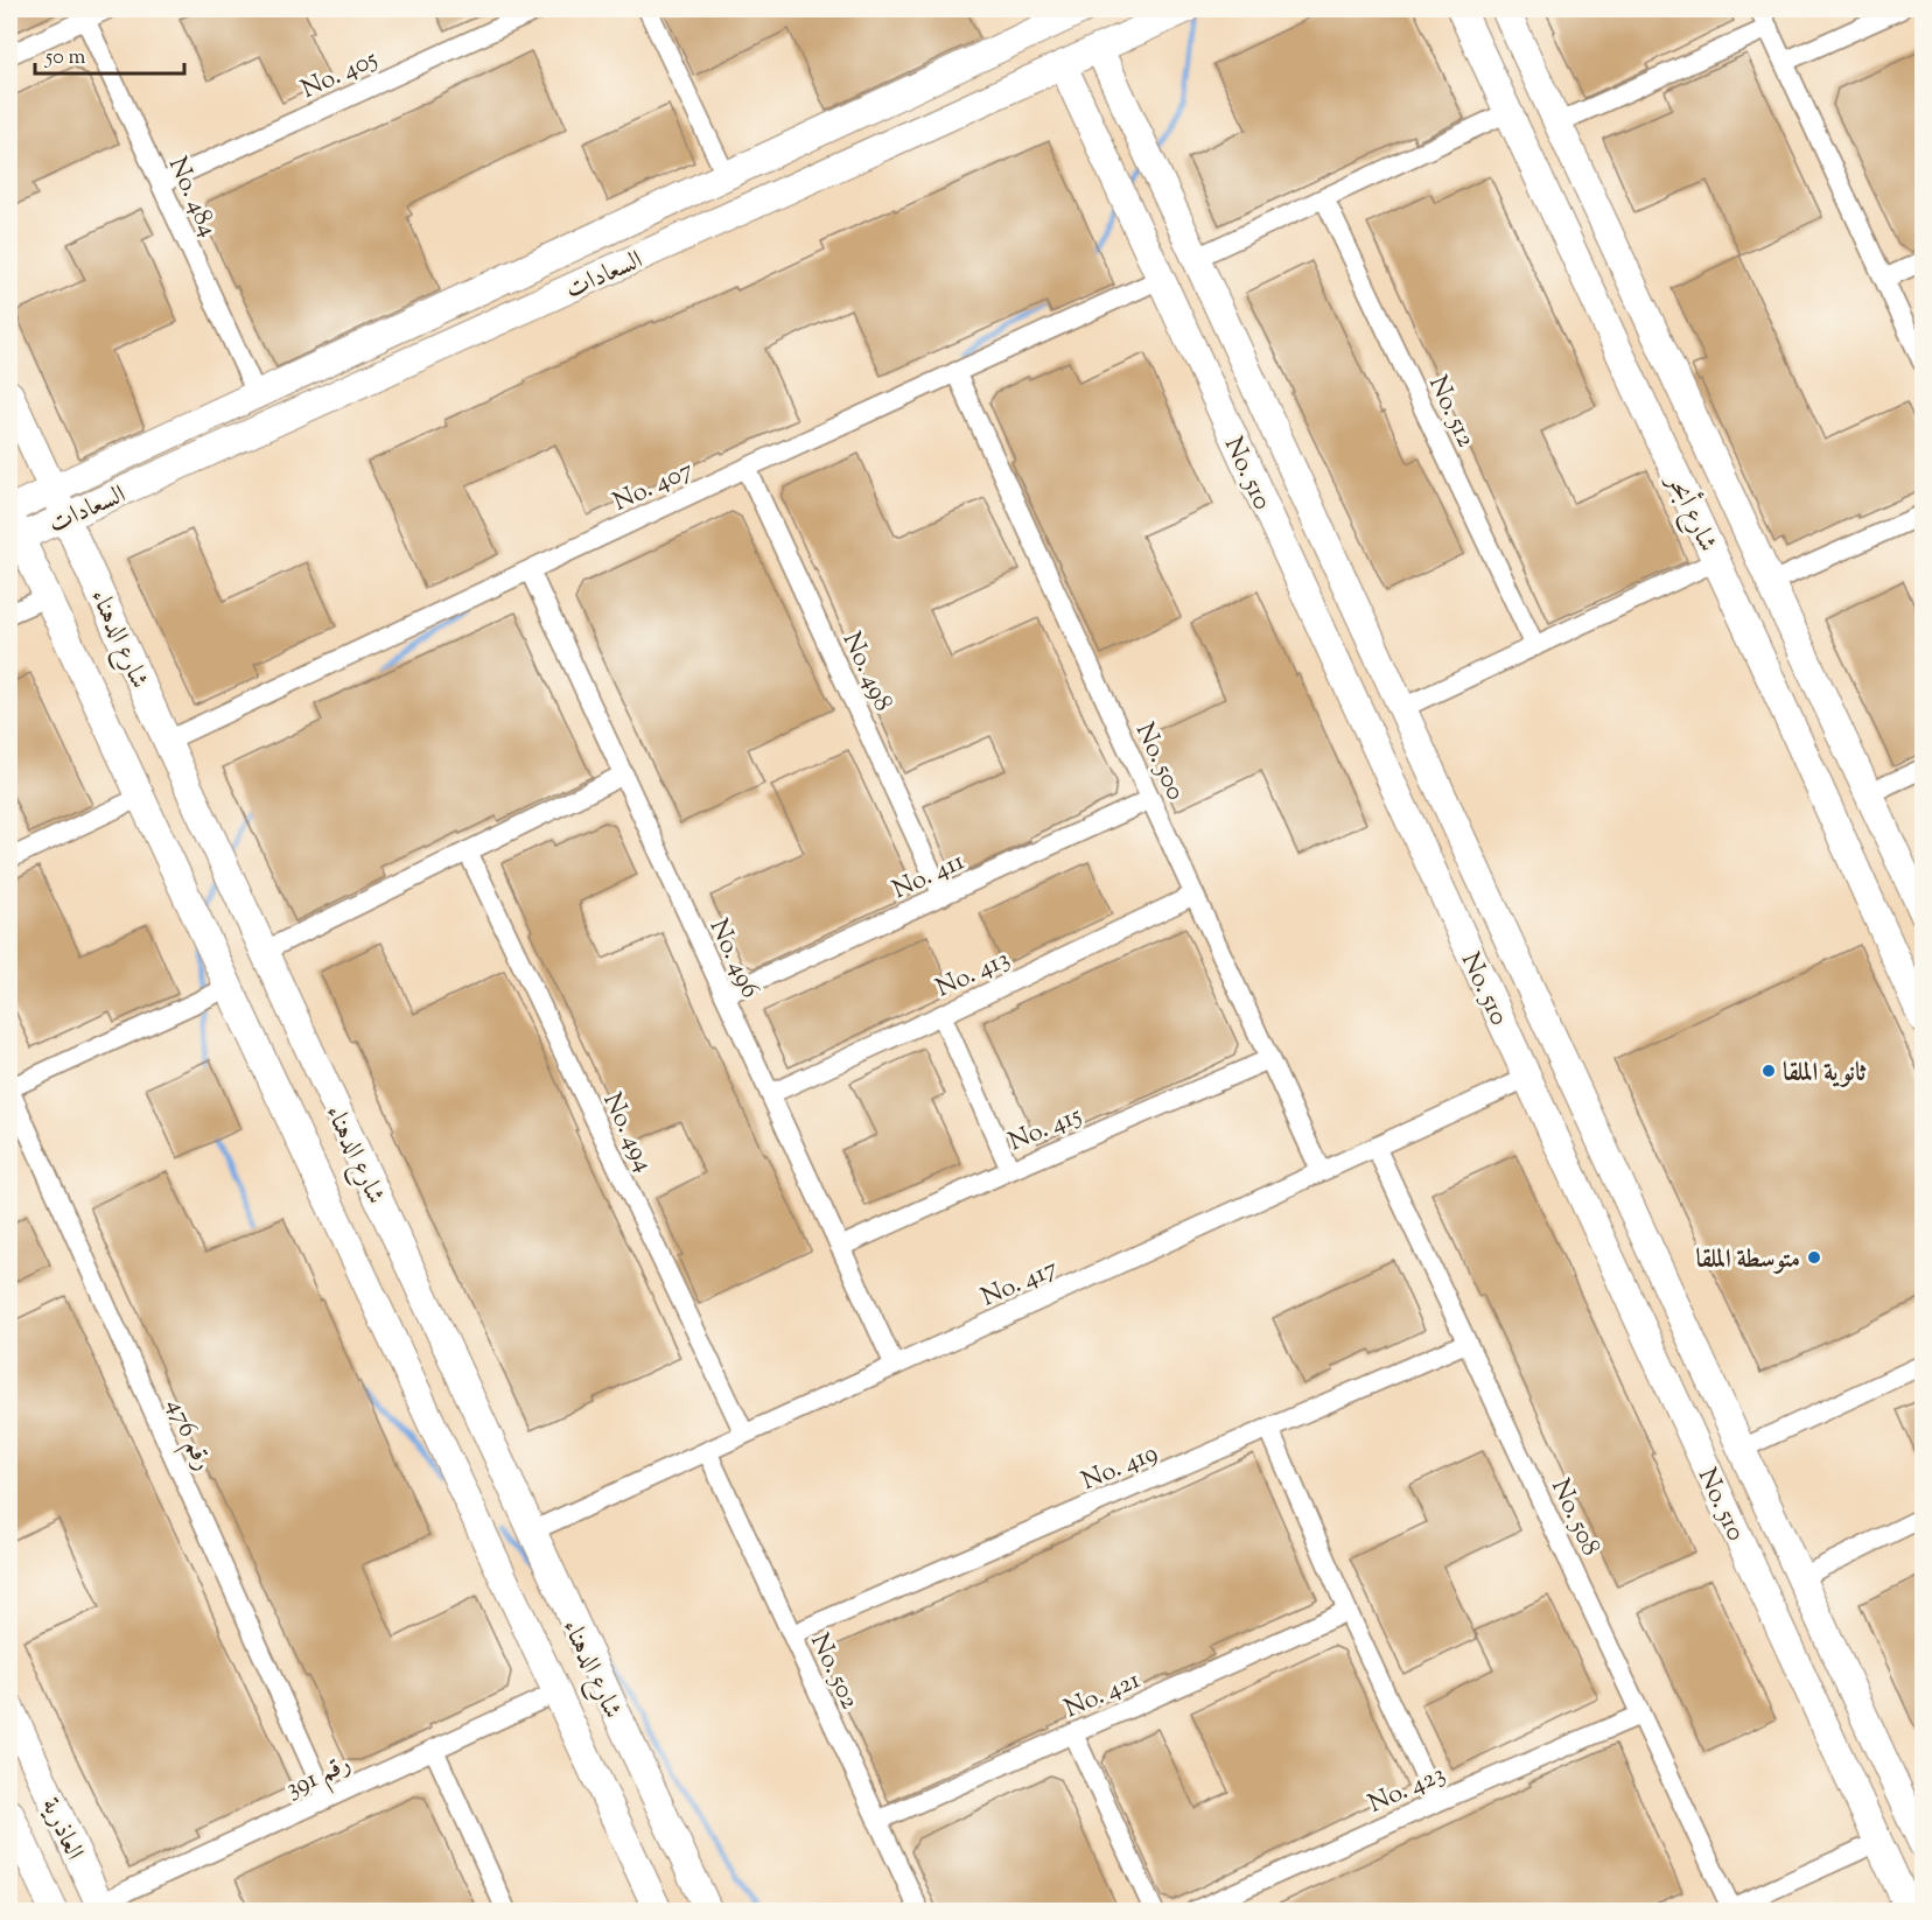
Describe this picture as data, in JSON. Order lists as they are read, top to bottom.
{
  "streets": {
    "street": [
      "No. 405",
      "No. 484",
      "السعادات",
      "No. 512",
      "No. 510",
      "No. 407",
      "شارع أبحر",
      "شارع الدهناء",
      "No. 498",
      "No. 500",
      "No. 411",
      "No. 496",
      "No. 413",
      "No. 415",
      "No. 494",
      "No. 417",
      "رقم 476",
      "No. 419",
      "No. 508",
      "No. 502",
      "No. 421",
      "رقم 391",
      "No. 423",
      "العاذرية"
    ]
  },
  "crossings": [
    ["No. 405", "No. 484"],
    ["No. 484", "السعادات"],
    ["السعادات", "No. 510"],
    ["السعادات", "شارع الدهناء"],
    ["No. 510", "No. 407"],
    ["No. 510", "No. 417"],
    ["No. 407", "شارع الدهناء"],
    ["No. 407", "No. 498"],
    ["No. 407", "No. 500"],
    ["No. 407", "No. 496"],
    ["شارع الدهناء", "No. 417"],
    ["شارع الدهناء", "رقم 391"],
    ["No. 498", "No. 411"],
    ["No. 500", "No. 411"],
    ["No. 500", "No. 413"],
    ["No. 500", "No. 415"],
    ["No. 500", "No. 417"],
    ["No. 411", "No. 496"],
    ["No. 496", "No. 413"],
    ["No. 496", "No. 415"],
    ["No. 496", "No. 417"],
    ["No. 494", "No. 417"],
    ["No. 417", "No. 508"],
    ["No. 417", "No. 502"],
    ["رقم 476", "رقم 391"],
    ["No. 419", "No. 508"],
    ["No. 419", "No. 502"],
    ["No. 508", "No. 423"],
    ["No. 502", "No. 421"],
    ["رقم 391", "العاذرية"]
  ],
  "places": ["ثانوية الملقا", "متوسطة الملقا"],
  "scale_bar": "50 m"
}
